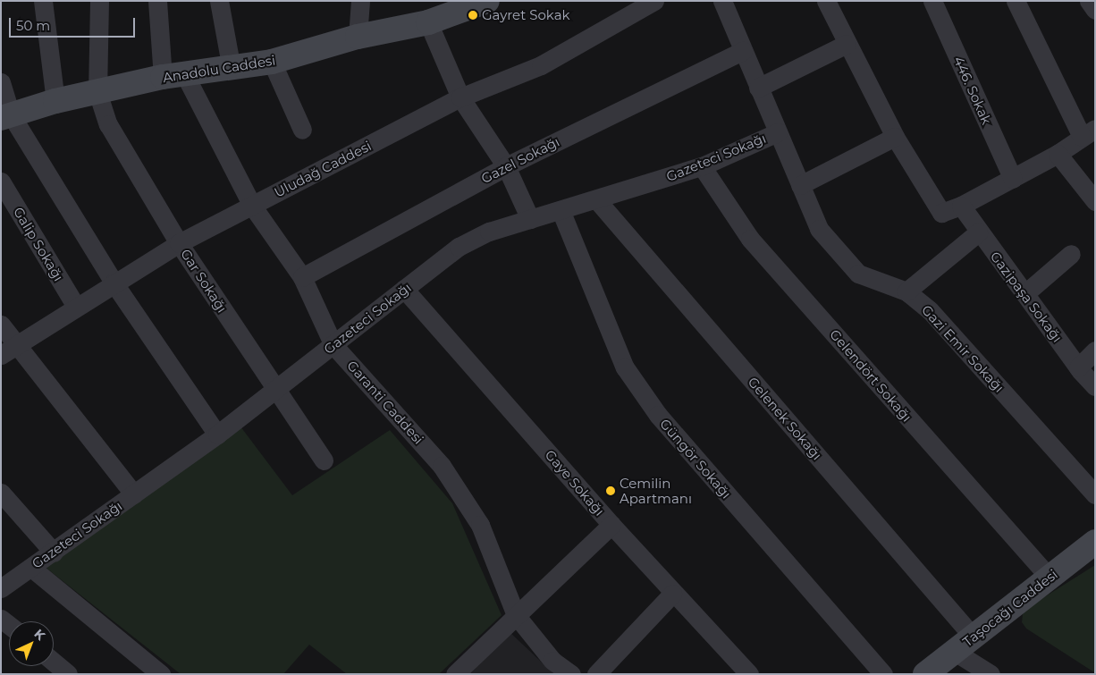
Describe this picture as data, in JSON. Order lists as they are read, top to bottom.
{
  "streets": {
    "main road": ["Anadolu Caddesi", "Taşocağı Caddesi"],
    "street": [
      "446. Sokak",
      "Gazeteci Sokağı",
      "Gazel Sokağı",
      "Uludağ Caddesi",
      "Galip Sokağı",
      "Gar Sokağı",
      "Gazipaşa Sokağı",
      "Gazi Emir Sokağı",
      "Gelendört Sokağı",
      "Garanti Caddesi",
      "Gelenek Sokağı",
      "Güngör Sokağı",
      "Gaye Sokağı"
    ]
  },
  "crossings": [
    ["Anadolu Caddesi", "Gar Sokağı"],
    ["Anadolu Caddesi", "Garanti Caddesi"],
    ["Gazeteci Sokağı", "Gar Sokağı"],
    ["Gazeteci Sokağı", "Gazi Emir Sokağı"],
    ["Gazeteci Sokağı", "Gelendört Sokağı"],
    ["Gazeteci Sokağı", "Garanti Caddesi"],
    ["Gazeteci Sokağı", "Gelenek Sokağı"],
    ["Gazeteci Sokağı", "Güngör Sokağı"],
    ["Gazeteci Sokağı", "Gaye Sokağı"],
    ["Gazel Sokağı", "Gazi Emir Sokağı"],
    ["Gazel Sokağı", "Garanti Caddesi"],
    ["Uludağ Caddesi", "Galip Sokağı"],
    ["Uludağ Caddesi", "Gar Sokağı"],
    ["Uludağ Caddesi", "Garanti Caddesi"],
    ["Gelendört Sokağı", "Taşocağı Caddesi"],
    ["Gelenek Sokağı", "Taşocağı Caddesi"]
  ],
  "places": ["Gayret Sokak", "Cemilin Apartmanı"],
  "scale_bar": "50 m",
  "north": "top right"
}
